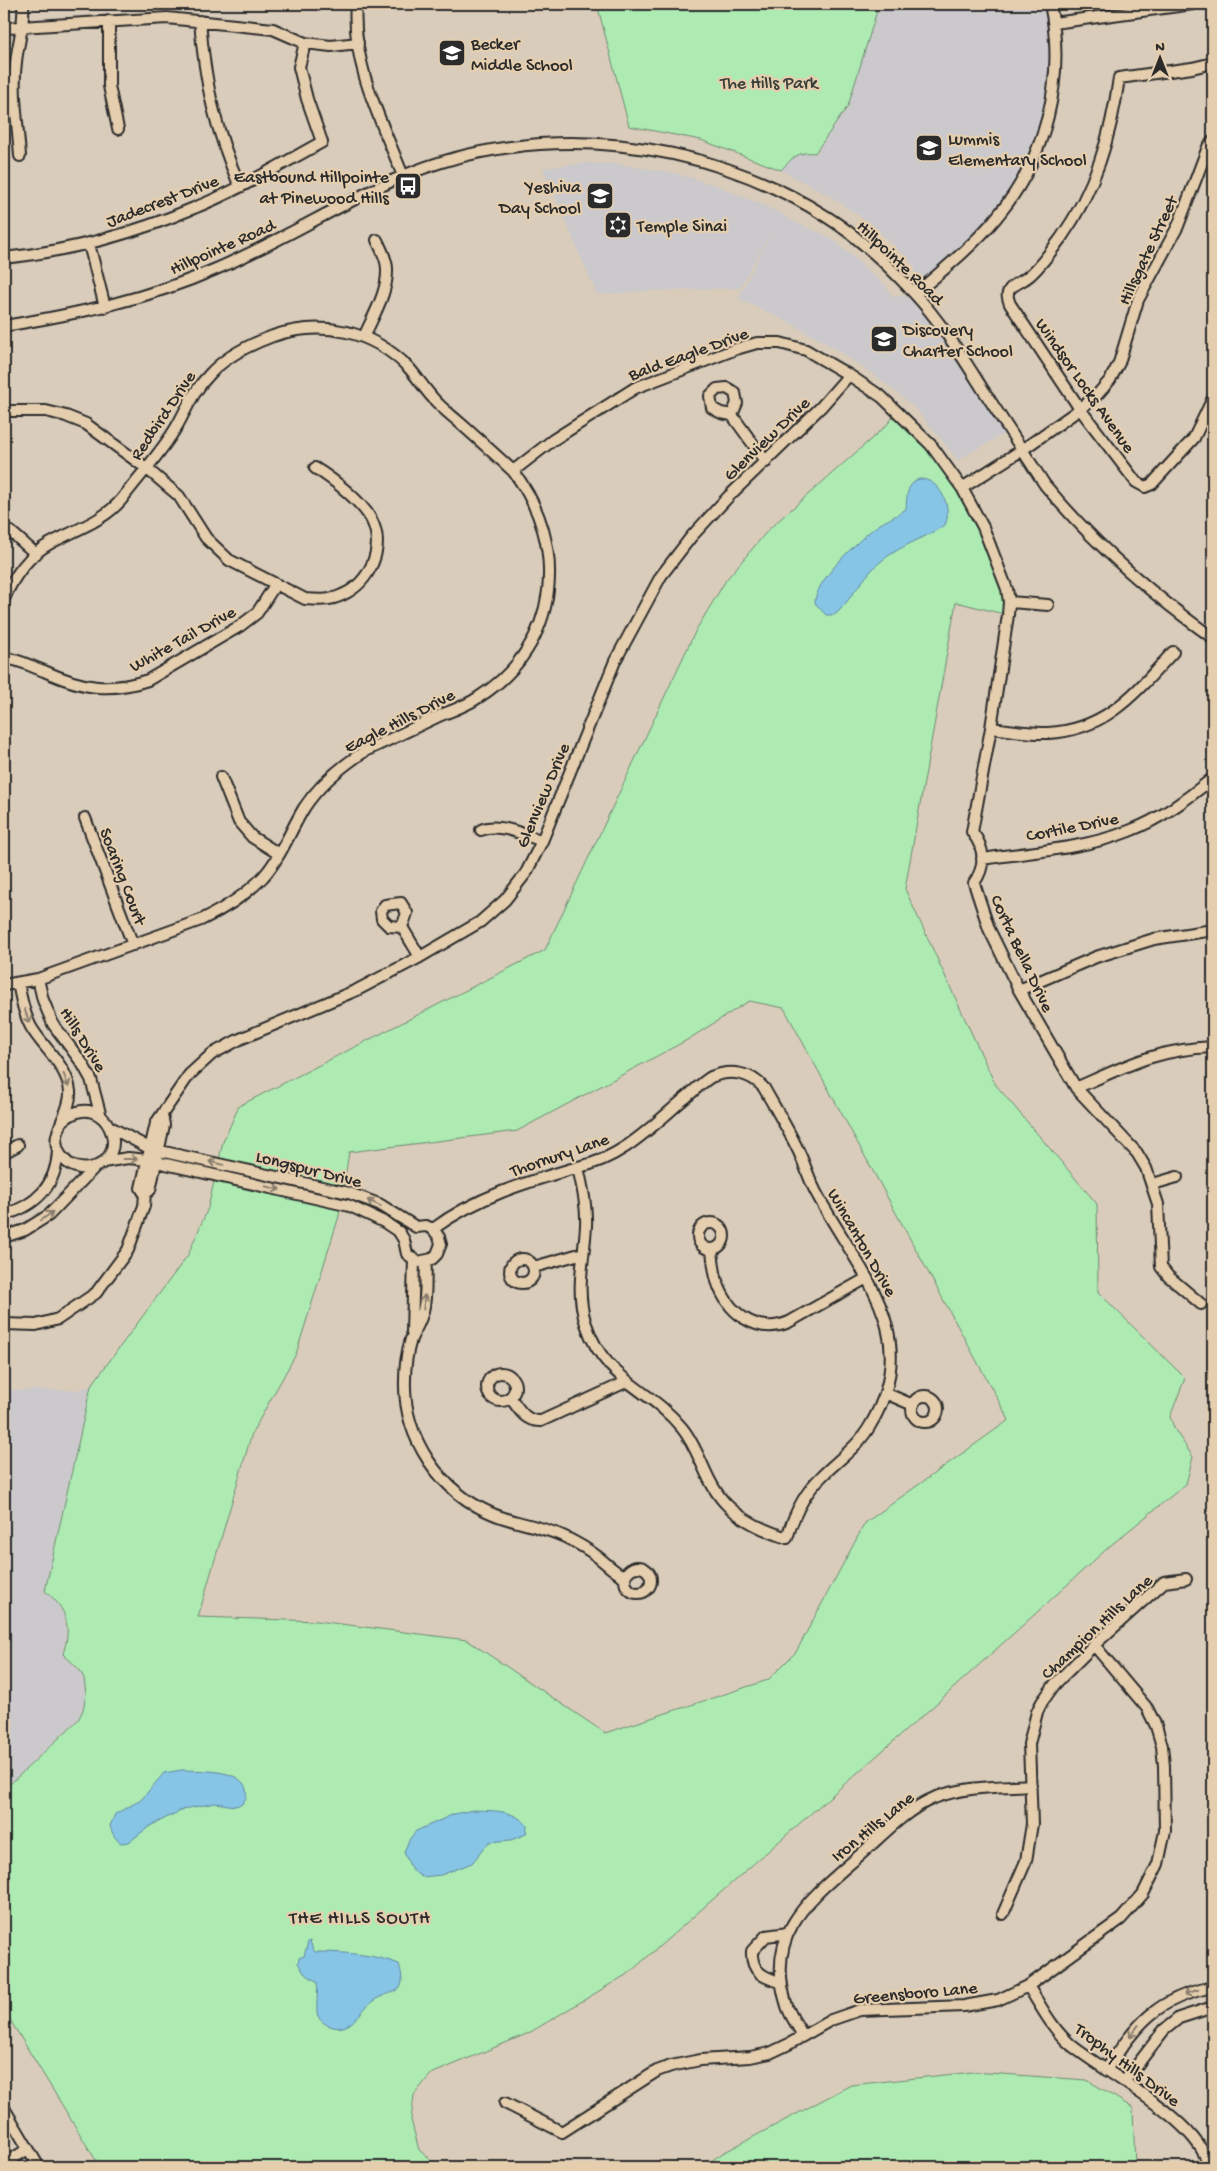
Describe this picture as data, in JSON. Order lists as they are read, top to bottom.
{
  "streets": {
    "street": [
      "Jadecrest Drive",
      "Hillpointe Road",
      "Hillsgate Street",
      "Bald Eagle Drive",
      "Windsor Locks Avenue",
      "Redbird Drive",
      "Glenview Drive",
      "White Tail Drive",
      "Eagle Hills Drive",
      "Cortile Drive",
      "Soaring Court",
      "Corta Bella Drive",
      "Hills Drive",
      "Thornury Lane",
      "Longspur Drive",
      "Wincanton Drive",
      "Champion Hills Lane",
      "Iron Hills Lane",
      "Greensboro Lane",
      "Trophy Hills Drive"
    ]
  },
  "crossings": [
    ["Hillpointe Road", "Hillsgate Street"],
    ["Hillsgate Street", "Bald Eagle Drive"],
    ["Hillsgate Street", "Windsor Locks Avenue"],
    ["Bald Eagle Drive", "Redbird Drive"],
    ["Bald Eagle Drive", "Glenview Drive"],
    ["Bald Eagle Drive", "Eagle Hills Drive"],
    ["Redbird Drive", "Eagle Hills Drive"],
    ["Glenview Drive", "Longspur Drive"],
    ["Eagle Hills Drive", "Soaring Court"],
    ["Eagle Hills Drive", "Hills Drive"],
    ["Cortile Drive", "Corta Bella Drive"],
    ["Hills Drive", "Longspur Drive"],
    ["Thornury Lane", "Longspur Drive"],
    ["Thornury Lane", "Wincanton Drive"],
    ["Champion Hills Lane", "Iron Hills Lane"],
    ["Champion Hills Lane", "Greensboro Lane"],
    ["Iron Hills Lane", "Greensboro Lane"],
    ["Greensboro Lane", "Trophy Hills Drive"]
  ],
  "districts": ["THE HILLS SOUTH"],
  "parks": ["The Hills Park"],
  "places": {
    "school or university": [
      "Becker Middle School",
      "Lummis Elementary School",
      "Yeshiva Day School",
      "Discovery Charter School"
    ],
    "bus stop": ["Eastbound Hillpointe at Pinewood Hills"],
    "synagogue": ["Temple Sinai"]
  },
  "north": "top"
}
